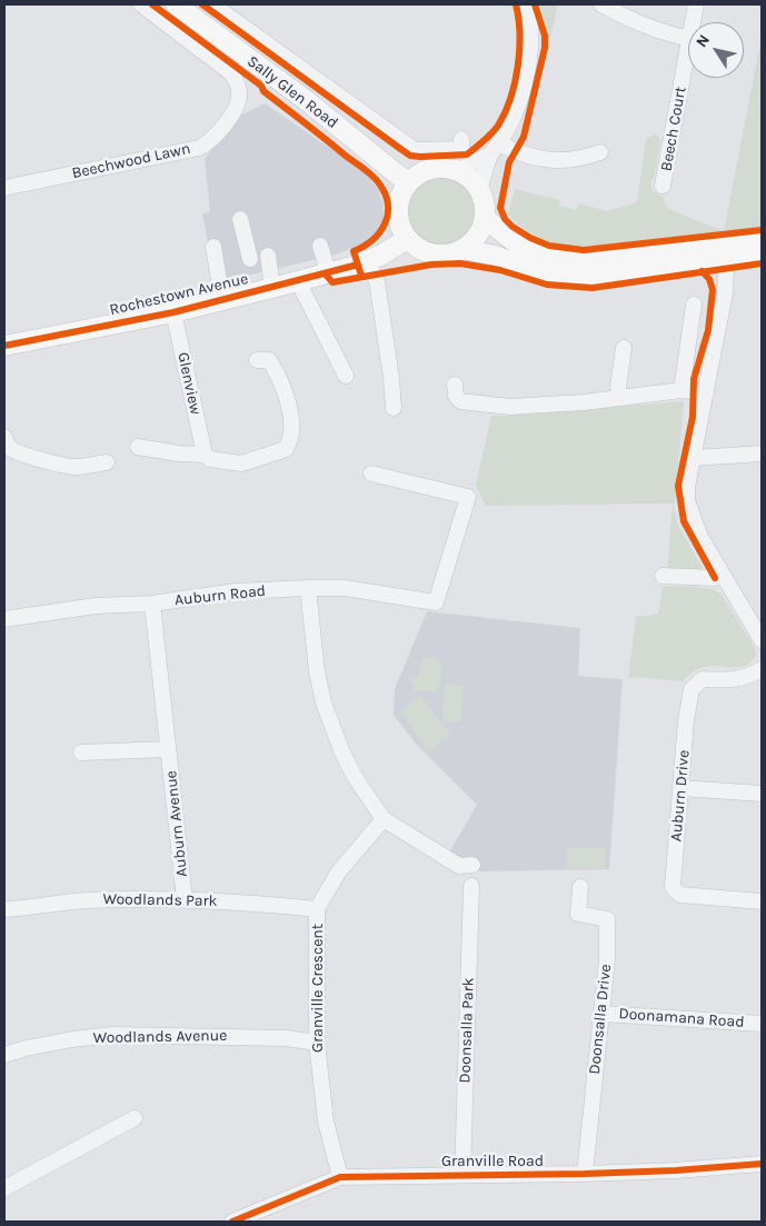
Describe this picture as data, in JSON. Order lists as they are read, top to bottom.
{
  "streets": {
    "main road": ["Sally Glen Road", "Rochestown Avenue"],
    "street": [
      "Beech Court",
      "Beechwood Lawn",
      "Glenview",
      "Auburn Road",
      "Auburn Drive",
      "Auburn Avenue",
      "Woodlands Park",
      "Granville Crescent",
      "Doonamana Road",
      "Doonsalla Drive",
      "Doonsalla Park",
      "Woodlands Avenue",
      "Granville Road"
    ]
  },
  "crossings": [
    ["Sally Glen Road", "Rochestown Avenue"],
    ["Rochestown Avenue", "Glenview"],
    ["Auburn Road", "Auburn Avenue"],
    ["Auburn Avenue", "Woodlands Park"],
    ["Woodlands Park", "Granville Crescent"],
    ["Granville Crescent", "Woodlands Avenue"],
    ["Granville Crescent", "Granville Road"],
    ["Doonamana Road", "Doonsalla Drive"],
    ["Doonsalla Drive", "Granville Road"],
    ["Doonsalla Park", "Granville Road"]
  ],
  "north": "top left"
}
